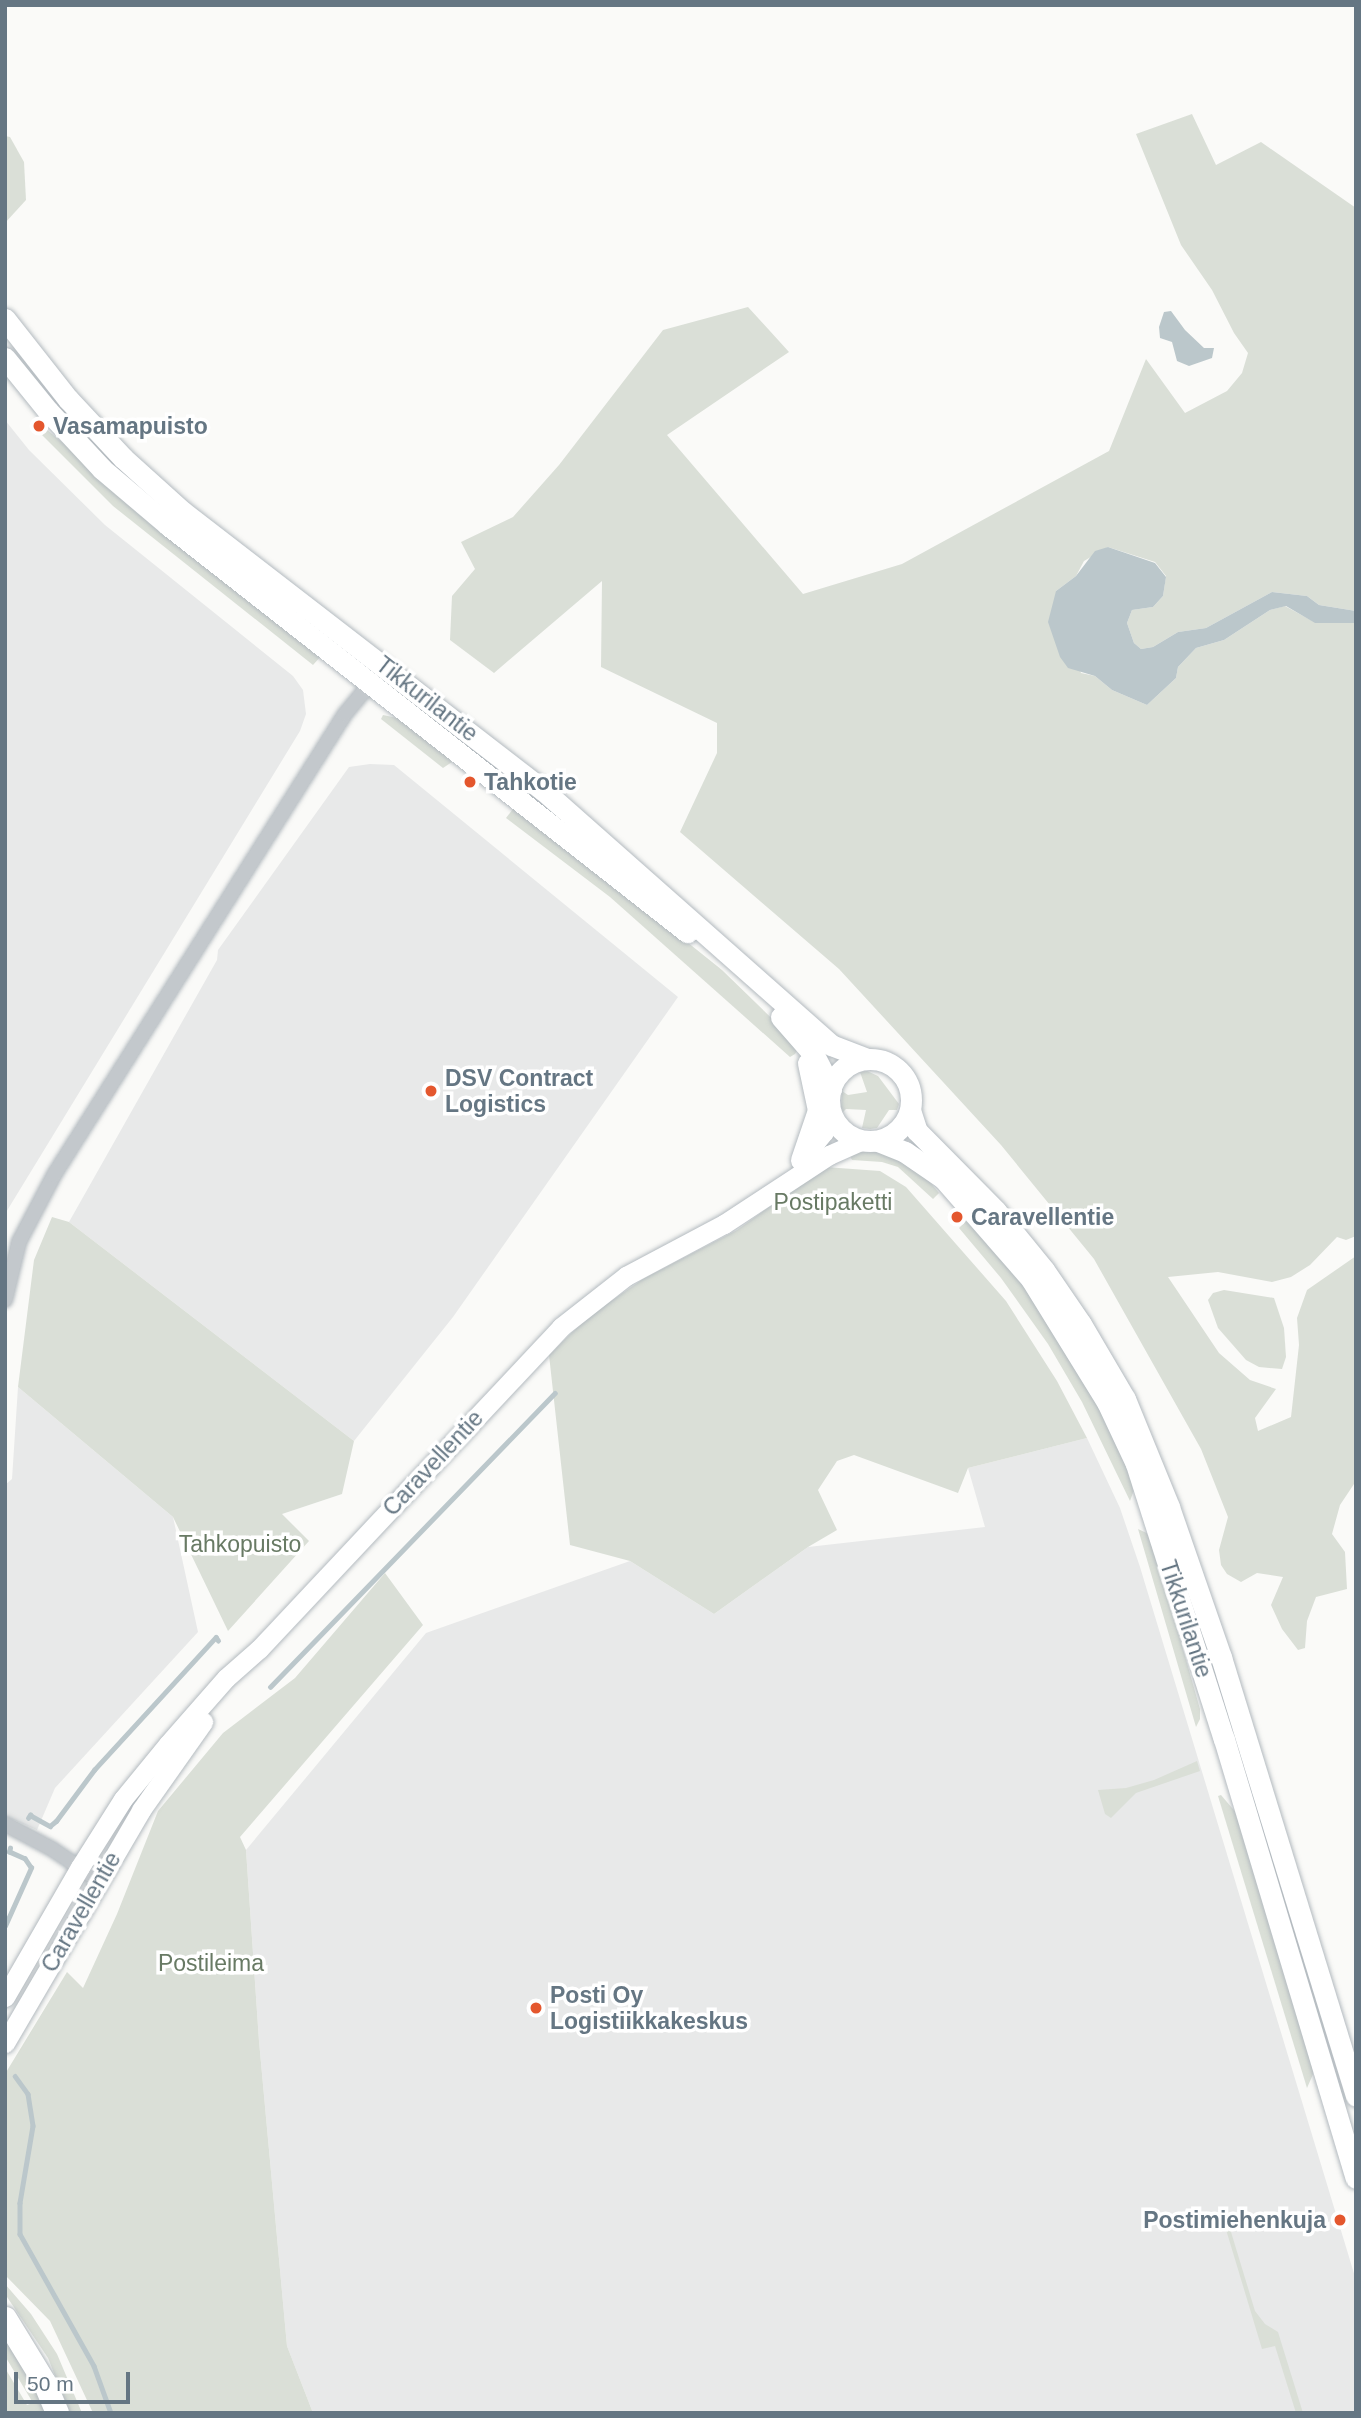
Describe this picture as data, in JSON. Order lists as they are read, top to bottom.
{
  "streets": {
    "main road": ["Tikkurilantie", "Caravellentie"]
  },
  "crossings": [
    ["Tikkurilantie", "Caravellentie"]
  ],
  "parks": ["Postipaketti", "Tahkopuisto", "Postileima"],
  "places": [
    "Vasamapuisto",
    "Tahkotie",
    "DSV Contract Logistics",
    "Caravellentie",
    "Posti Oy Logistiikkakeskus",
    "Postimiehenkuja"
  ],
  "scale_bar": "50 m"
}
